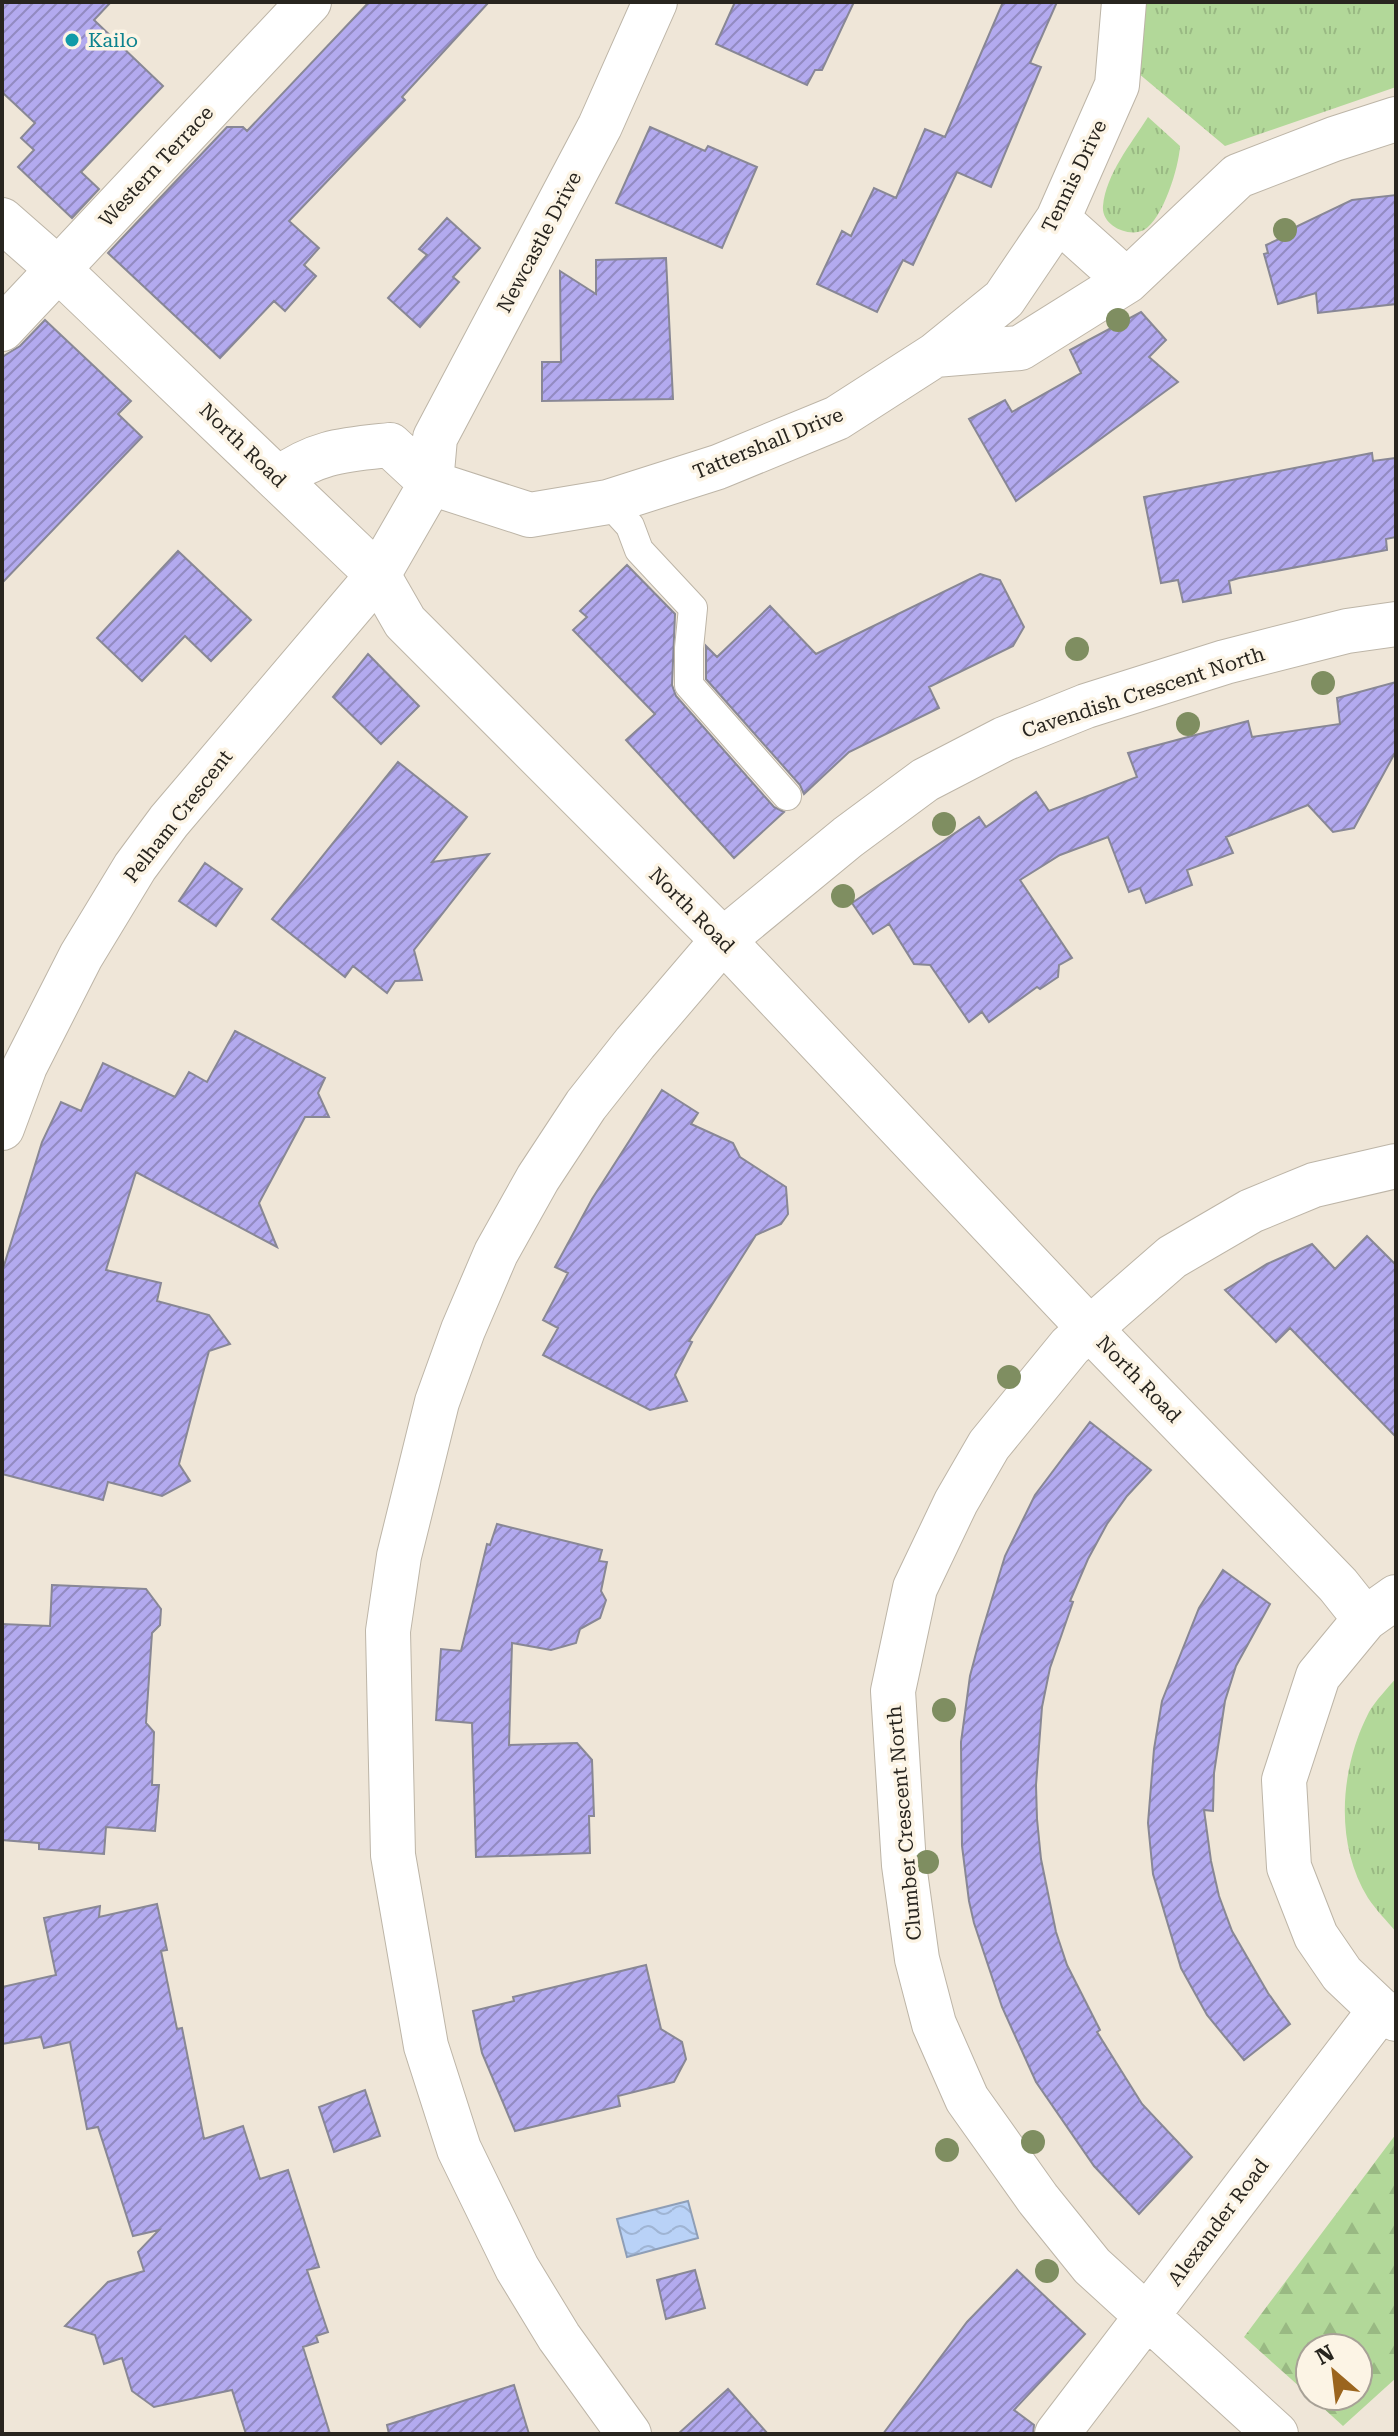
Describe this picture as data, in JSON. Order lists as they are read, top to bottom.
{
  "streets": {
    "street": [
      "Western Terrace",
      "Tennis Drive",
      "Newcastle Drive",
      "Tattershall Drive",
      "North Road",
      "Cavendish Crescent North",
      "Pelham Crescent",
      "Clumber Crescent North",
      "Alexander Road"
    ]
  },
  "crossings": [
    ["Western Terrace", "North Road"],
    ["Tennis Drive", "Tattershall Drive"],
    ["Newcastle Drive", "Tattershall Drive"],
    ["Tattershall Drive", "North Road"],
    ["North Road", "Cavendish Crescent North"],
    ["North Road", "Pelham Crescent"],
    ["North Road", "Clumber Crescent North"],
    ["Clumber Crescent North", "Alexander Road"]
  ],
  "places": ["Kailo"],
  "north": "top left"
}
